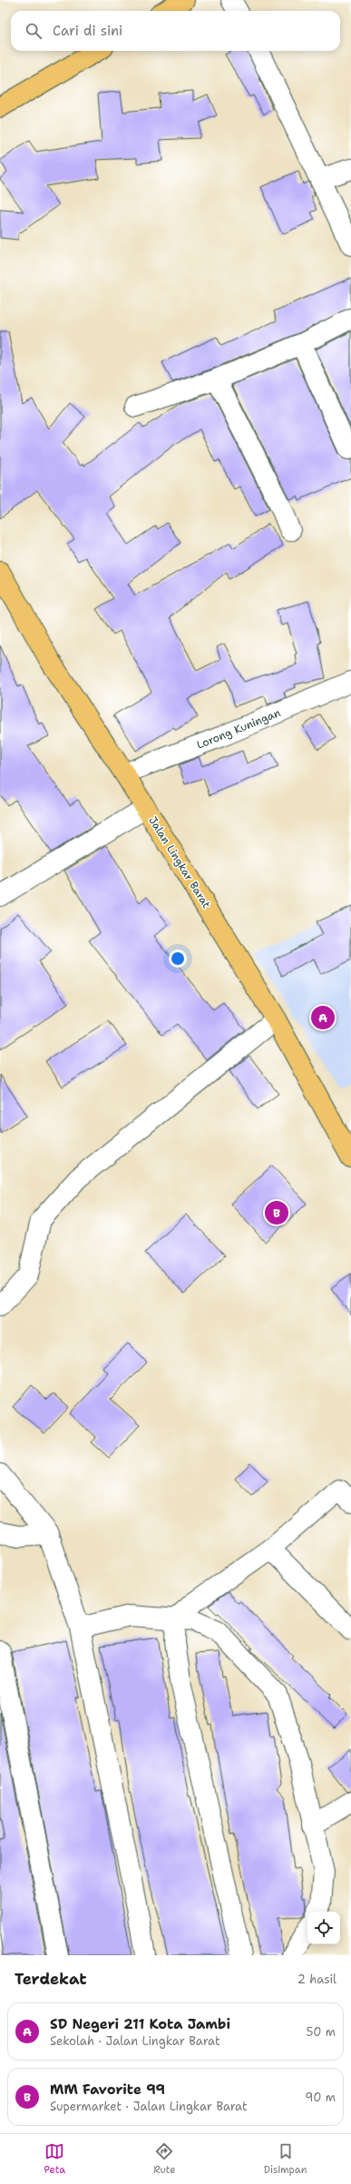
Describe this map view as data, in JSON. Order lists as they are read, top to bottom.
{
  "streets": {
    "highway": ["Jalan Lingkar Barat"],
    "street": ["Lorong Kuningan"]
  },
  "crossings": [
    ["Lorong Kuningan", "Jalan Lingkar Barat"]
  ],
  "page": {
    "search": "Cari di sini",
    "pins": ["A", "B"],
    "heading": ["Terdekat", "2 hasil"],
    "list": [
      {
        "mark": "A",
        "name": "SD Negeri 211 Kota Jambi",
        "note": "Sekolah · Jalan Lingkar Barat",
        "value": "50 m"
      },
      {
        "mark": "B",
        "name": "MM Favorite 99",
        "note": "Supermarket · Jalan Lingkar Barat",
        "value": "90 m"
      }
    ],
    "nav": ["Peta", "Rute", "Disimpan"]
  }
}
